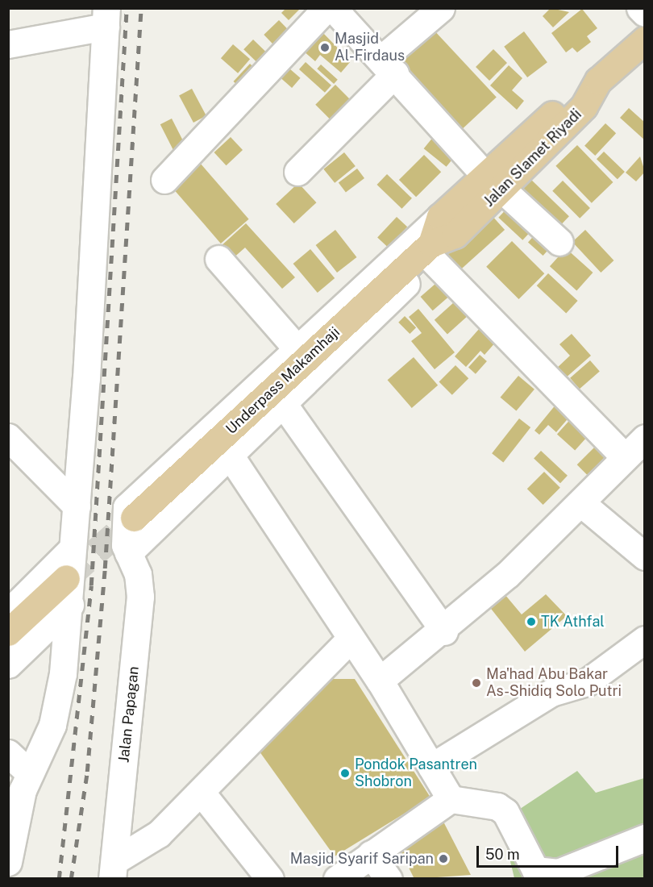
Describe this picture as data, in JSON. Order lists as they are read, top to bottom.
{
  "streets": {
    "main road": ["Underpass Makamhaji"],
    "street": ["Jalan Papagan"]
  },
  "places": [
    "Masjid Al-Firdaus",
    "TK Athfal",
    "Ma'had Abu Bakar As-Shidiq Solo Putri",
    "Pondok Pasantren Shobron",
    "Masjid Syarif Saripan"
  ],
  "scale_bar": "50 m"
}
